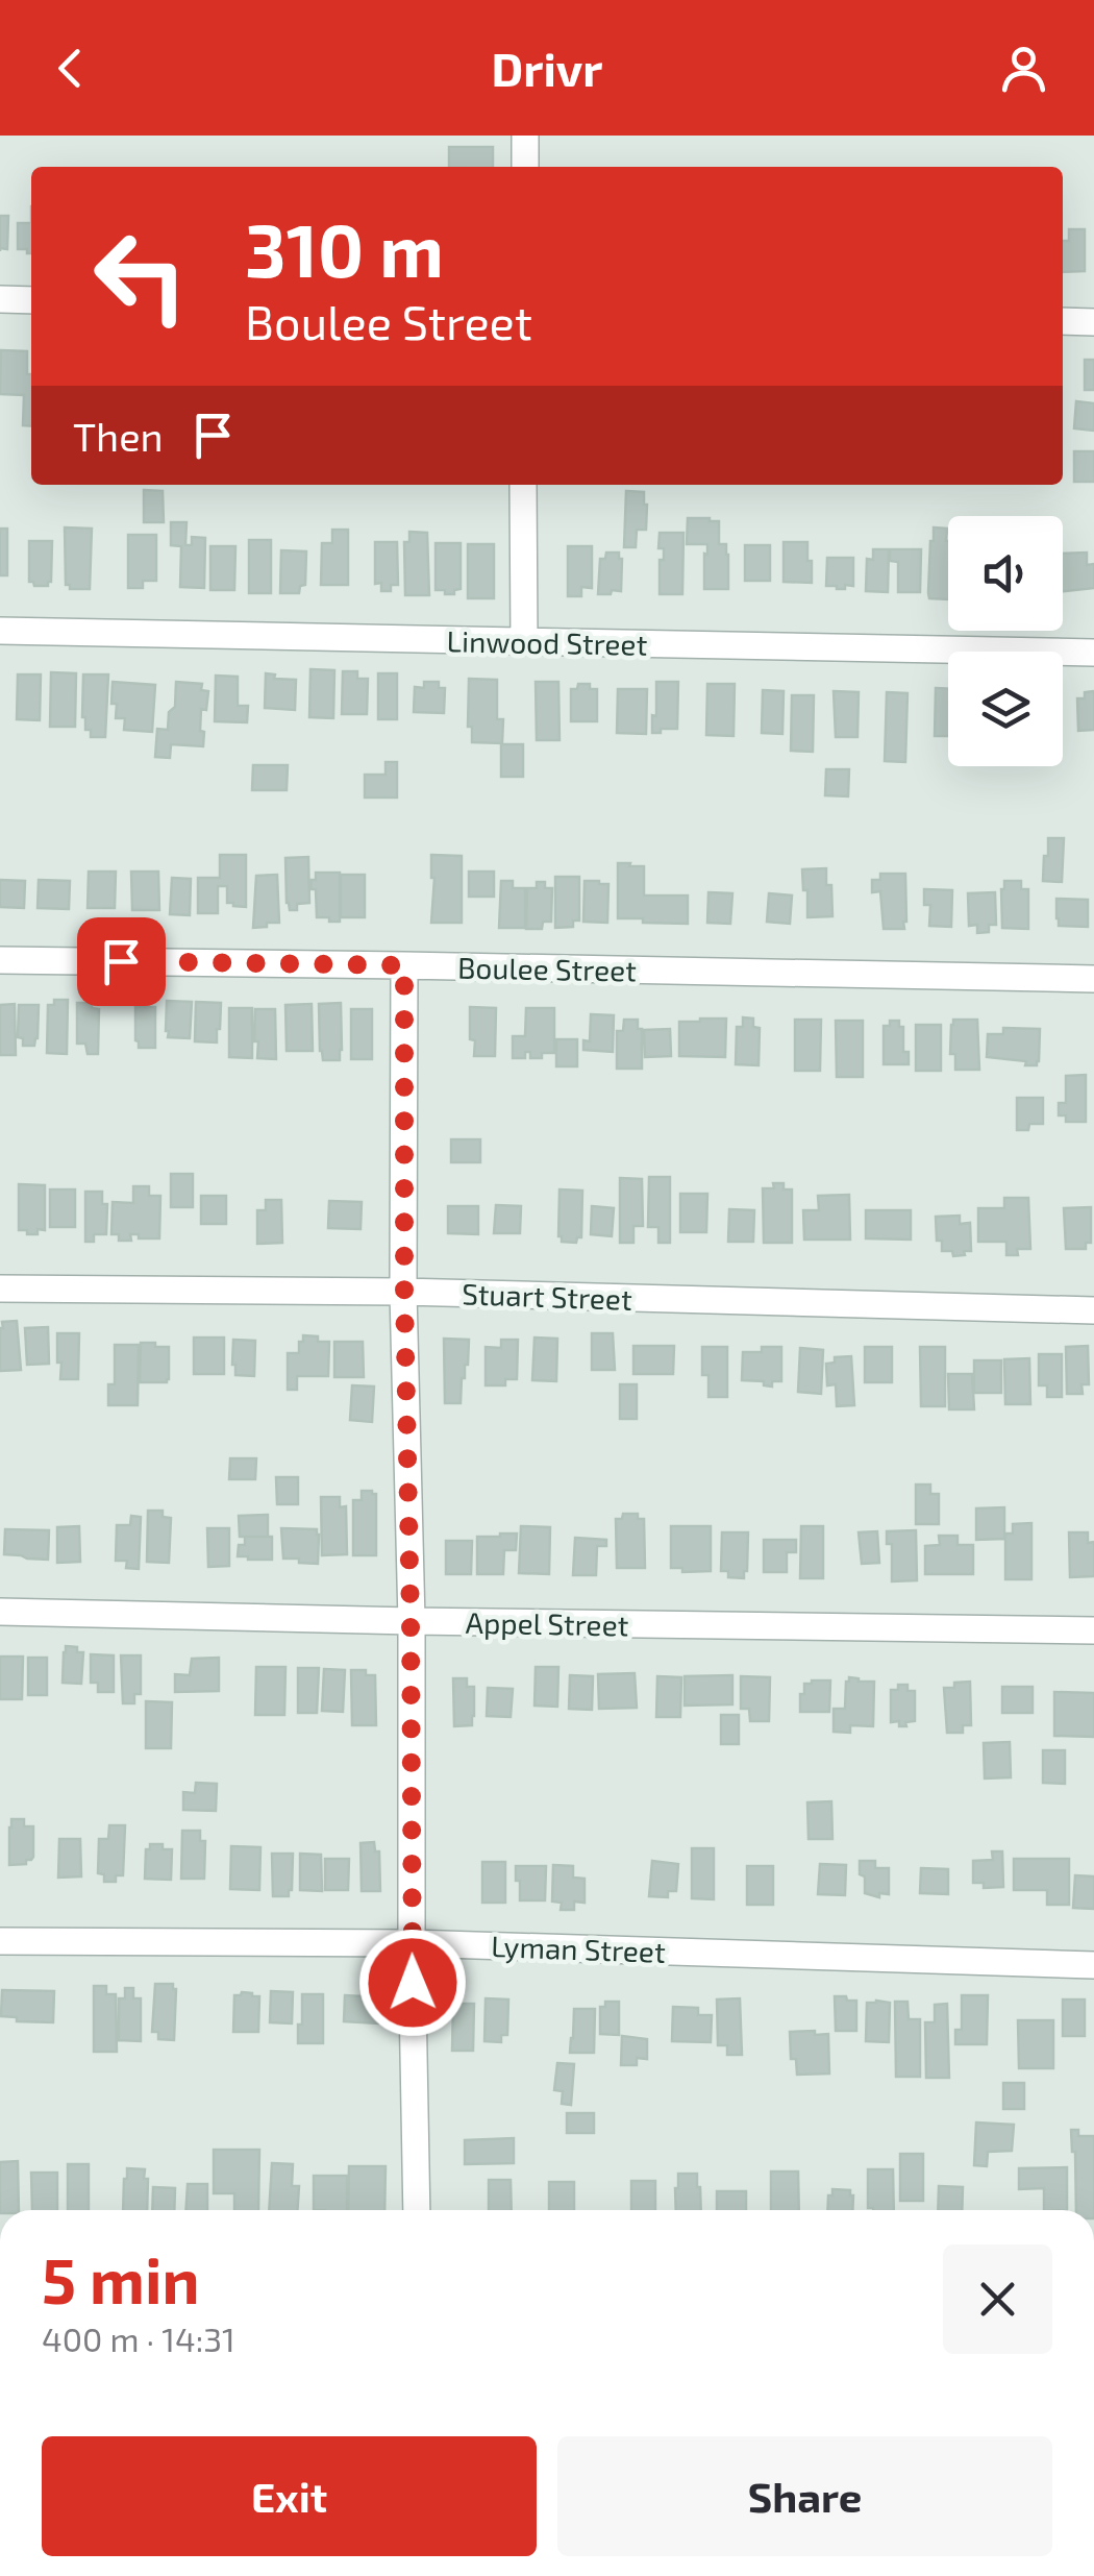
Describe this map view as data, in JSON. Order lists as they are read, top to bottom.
{
  "streets": {
    "street": [
      "Linwood Street",
      "Boulee Street",
      "Stuart Street",
      "Appel Street",
      "Lyman Street"
    ]
  },
  "page": {
    "header": "Drivr",
    "turn": ["310 m", "Boulee Street"],
    "then": "Then",
    "heading": ["5 min", "400 m · 14:31"],
    "buttons": ["Exit", "Share"]
  }
}
